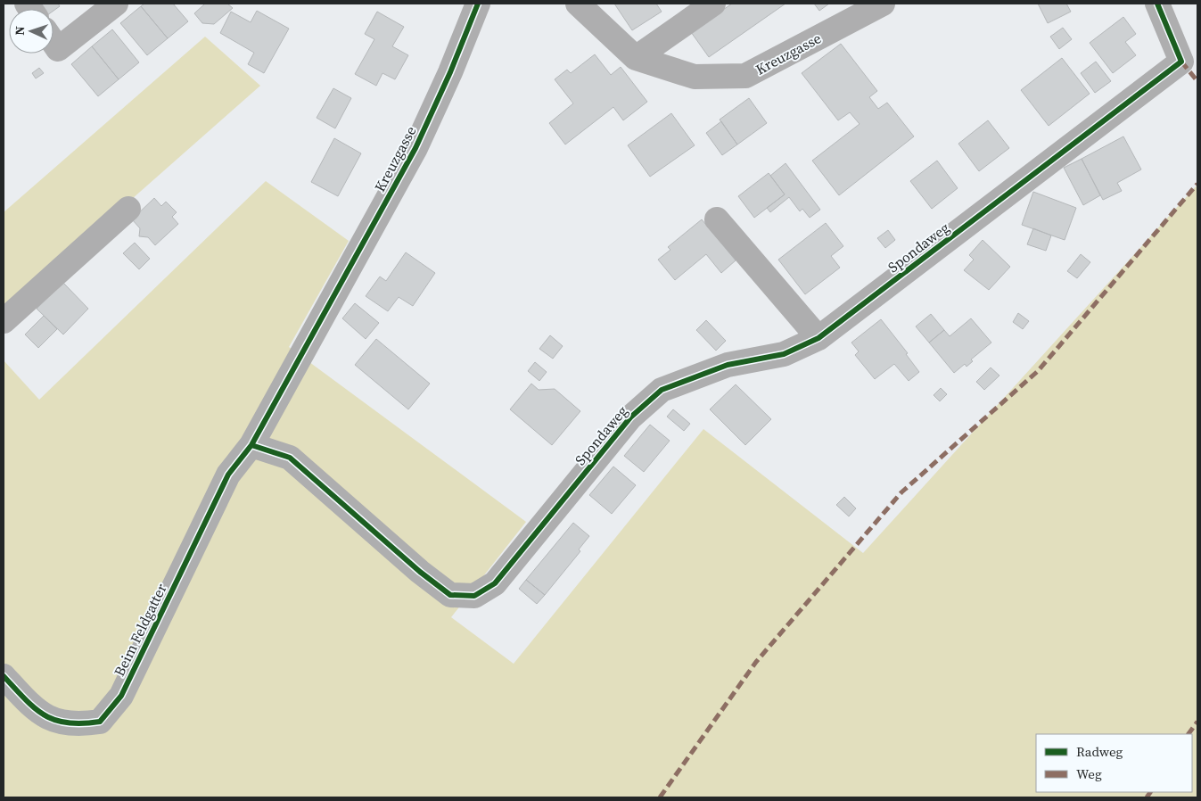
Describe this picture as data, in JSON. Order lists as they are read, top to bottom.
{
  "streets": {
    "street": ["Kreuzgasse", "Spondaweg", "Beim Feldgatter"]
  },
  "crossings": [
    ["Kreuzgasse", "Spondaweg"],
    ["Kreuzgasse", "Beim Feldgatter"],
    ["Spondaweg", "Beim Feldgatter"]
  ],
  "legend": ["Radweg", "Weg"],
  "north": "left"
}
